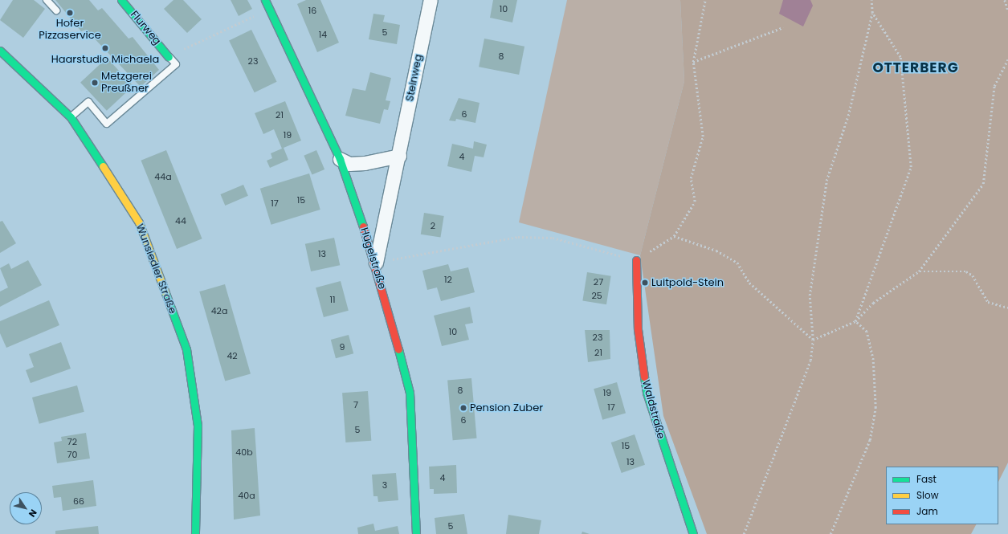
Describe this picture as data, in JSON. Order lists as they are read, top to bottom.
{
  "streets": {
    "street": [
      "Flurweg",
      "Steinweg",
      "Hügelstraße",
      "Wunsiedler Straße",
      "Waldstraße"
    ]
  },
  "crossings": [
    ["Steinweg", "Hügelstraße"]
  ],
  "districts": ["OTTERBERG"],
  "places": [
    "Hofer Pizzaservice",
    "Haarstudio Michaela",
    "Metzgerei Preußner",
    "Luitpold-Stein",
    "Pension Zuber"
  ],
  "house_numbers": [
    "10",
    "16",
    "5",
    "14",
    "8",
    "23",
    "6",
    "21",
    "19",
    "4",
    "44a",
    "15",
    "17",
    "44",
    "2",
    "13",
    "12",
    "27",
    "25",
    "11",
    "42a",
    "10",
    "23",
    "9",
    "21",
    "42",
    "8",
    "19",
    "7",
    "17",
    "6",
    "5",
    "72",
    "15",
    "40b",
    "70",
    "13",
    "4",
    "3",
    "40a",
    "66",
    "5"
  ],
  "legend": ["Fast", "Slow", "Jam"],
  "north": "bottom right"
}
